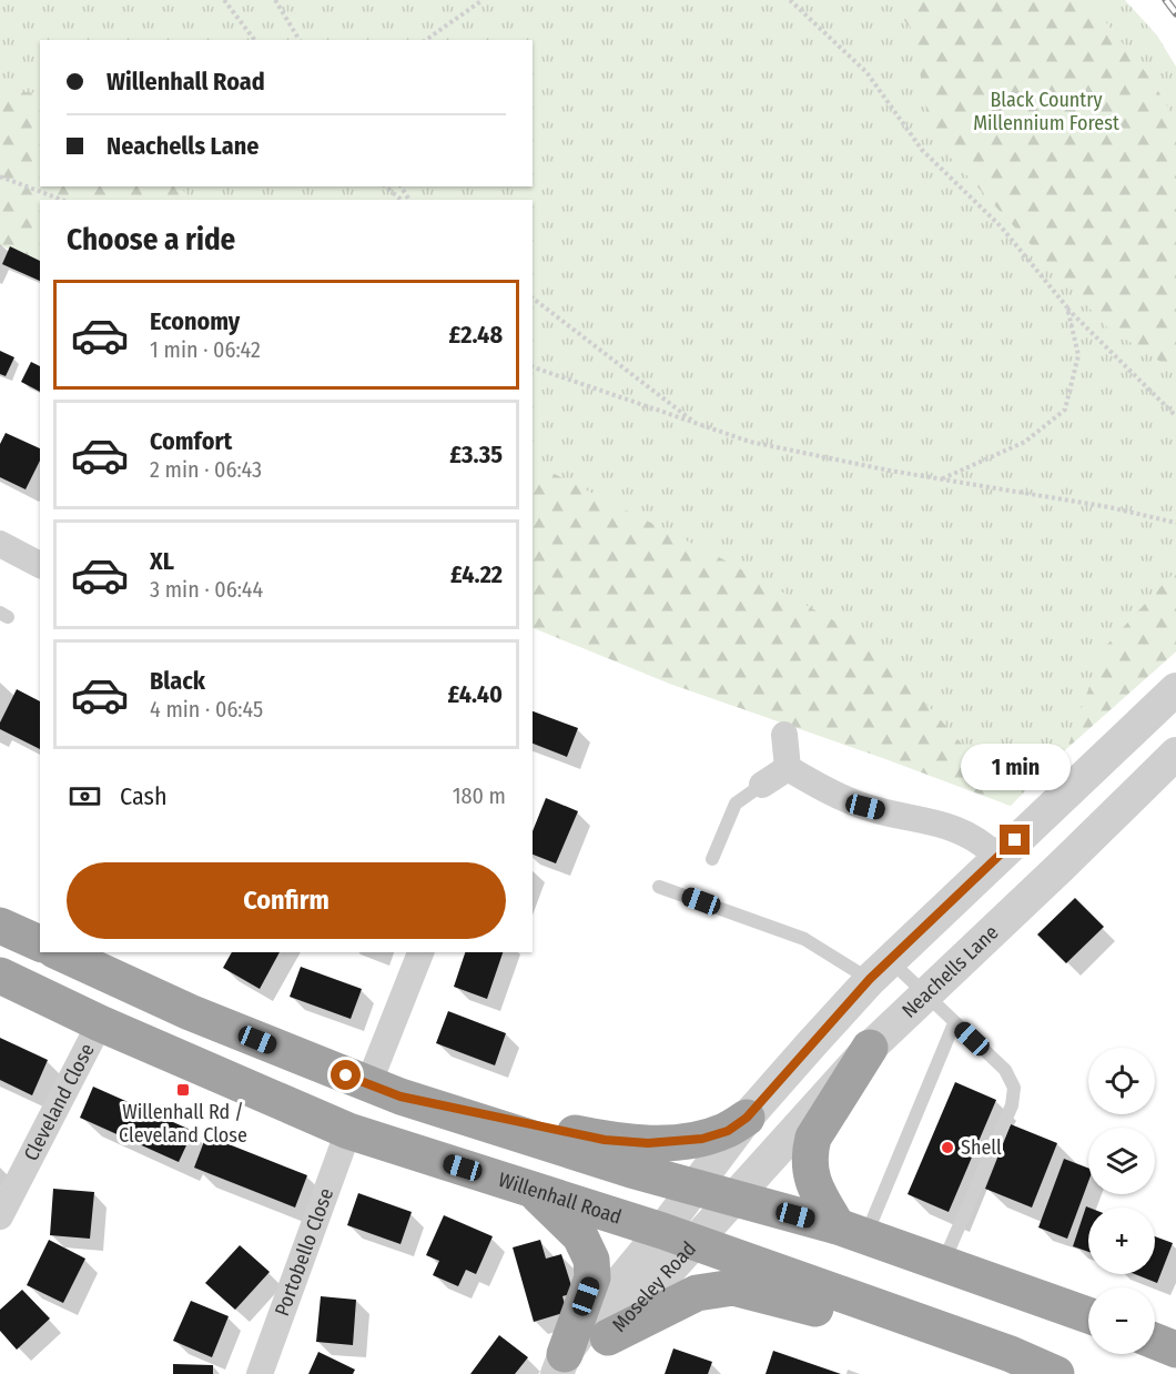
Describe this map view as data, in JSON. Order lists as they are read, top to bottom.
{
  "streets": {
    "highway": ["Willenhall Road"],
    "street": [
      "Neachells Lane",
      "Cleveland Close",
      "Portobello Close",
      "Moseley Road"
    ]
  },
  "crossings": [
    ["Neachells Lane", "Moseley Road"],
    ["Cleveland Close", "Willenhall Road"],
    ["Willenhall Road", "Portobello Close"],
    ["Willenhall Road", "Moseley Road"]
  ],
  "parks": ["Black Country Millennium Forest"],
  "places": {
    "transit": ["Willenhall Rd / Cleveland Close"],
    "other": ["Shell"]
  },
  "page": {
    "banner": ["Willenhall Road", "Neachells Lane"],
    "heading": "Choose a ride",
    "list": [
      {
        "name": "Economy",
        "note": "1 min · 06:42",
        "value": "£2.48"
      },
      {
        "name": "Comfort",
        "note": "2 min · 06:43",
        "value": "£3.35"
      },
      {
        "name": "XL",
        "note": "3 min · 06:44",
        "value": "£4.22"
      },
      {
        "name": "Black",
        "note": "4 min · 06:45",
        "value": "£4.40"
      }
    ],
    "bubble": "1 min",
    "pay": ["Cash", "180 m"],
    "buttons": "Confirm",
    "map_buttons": ["+", "−"]
  }
}
